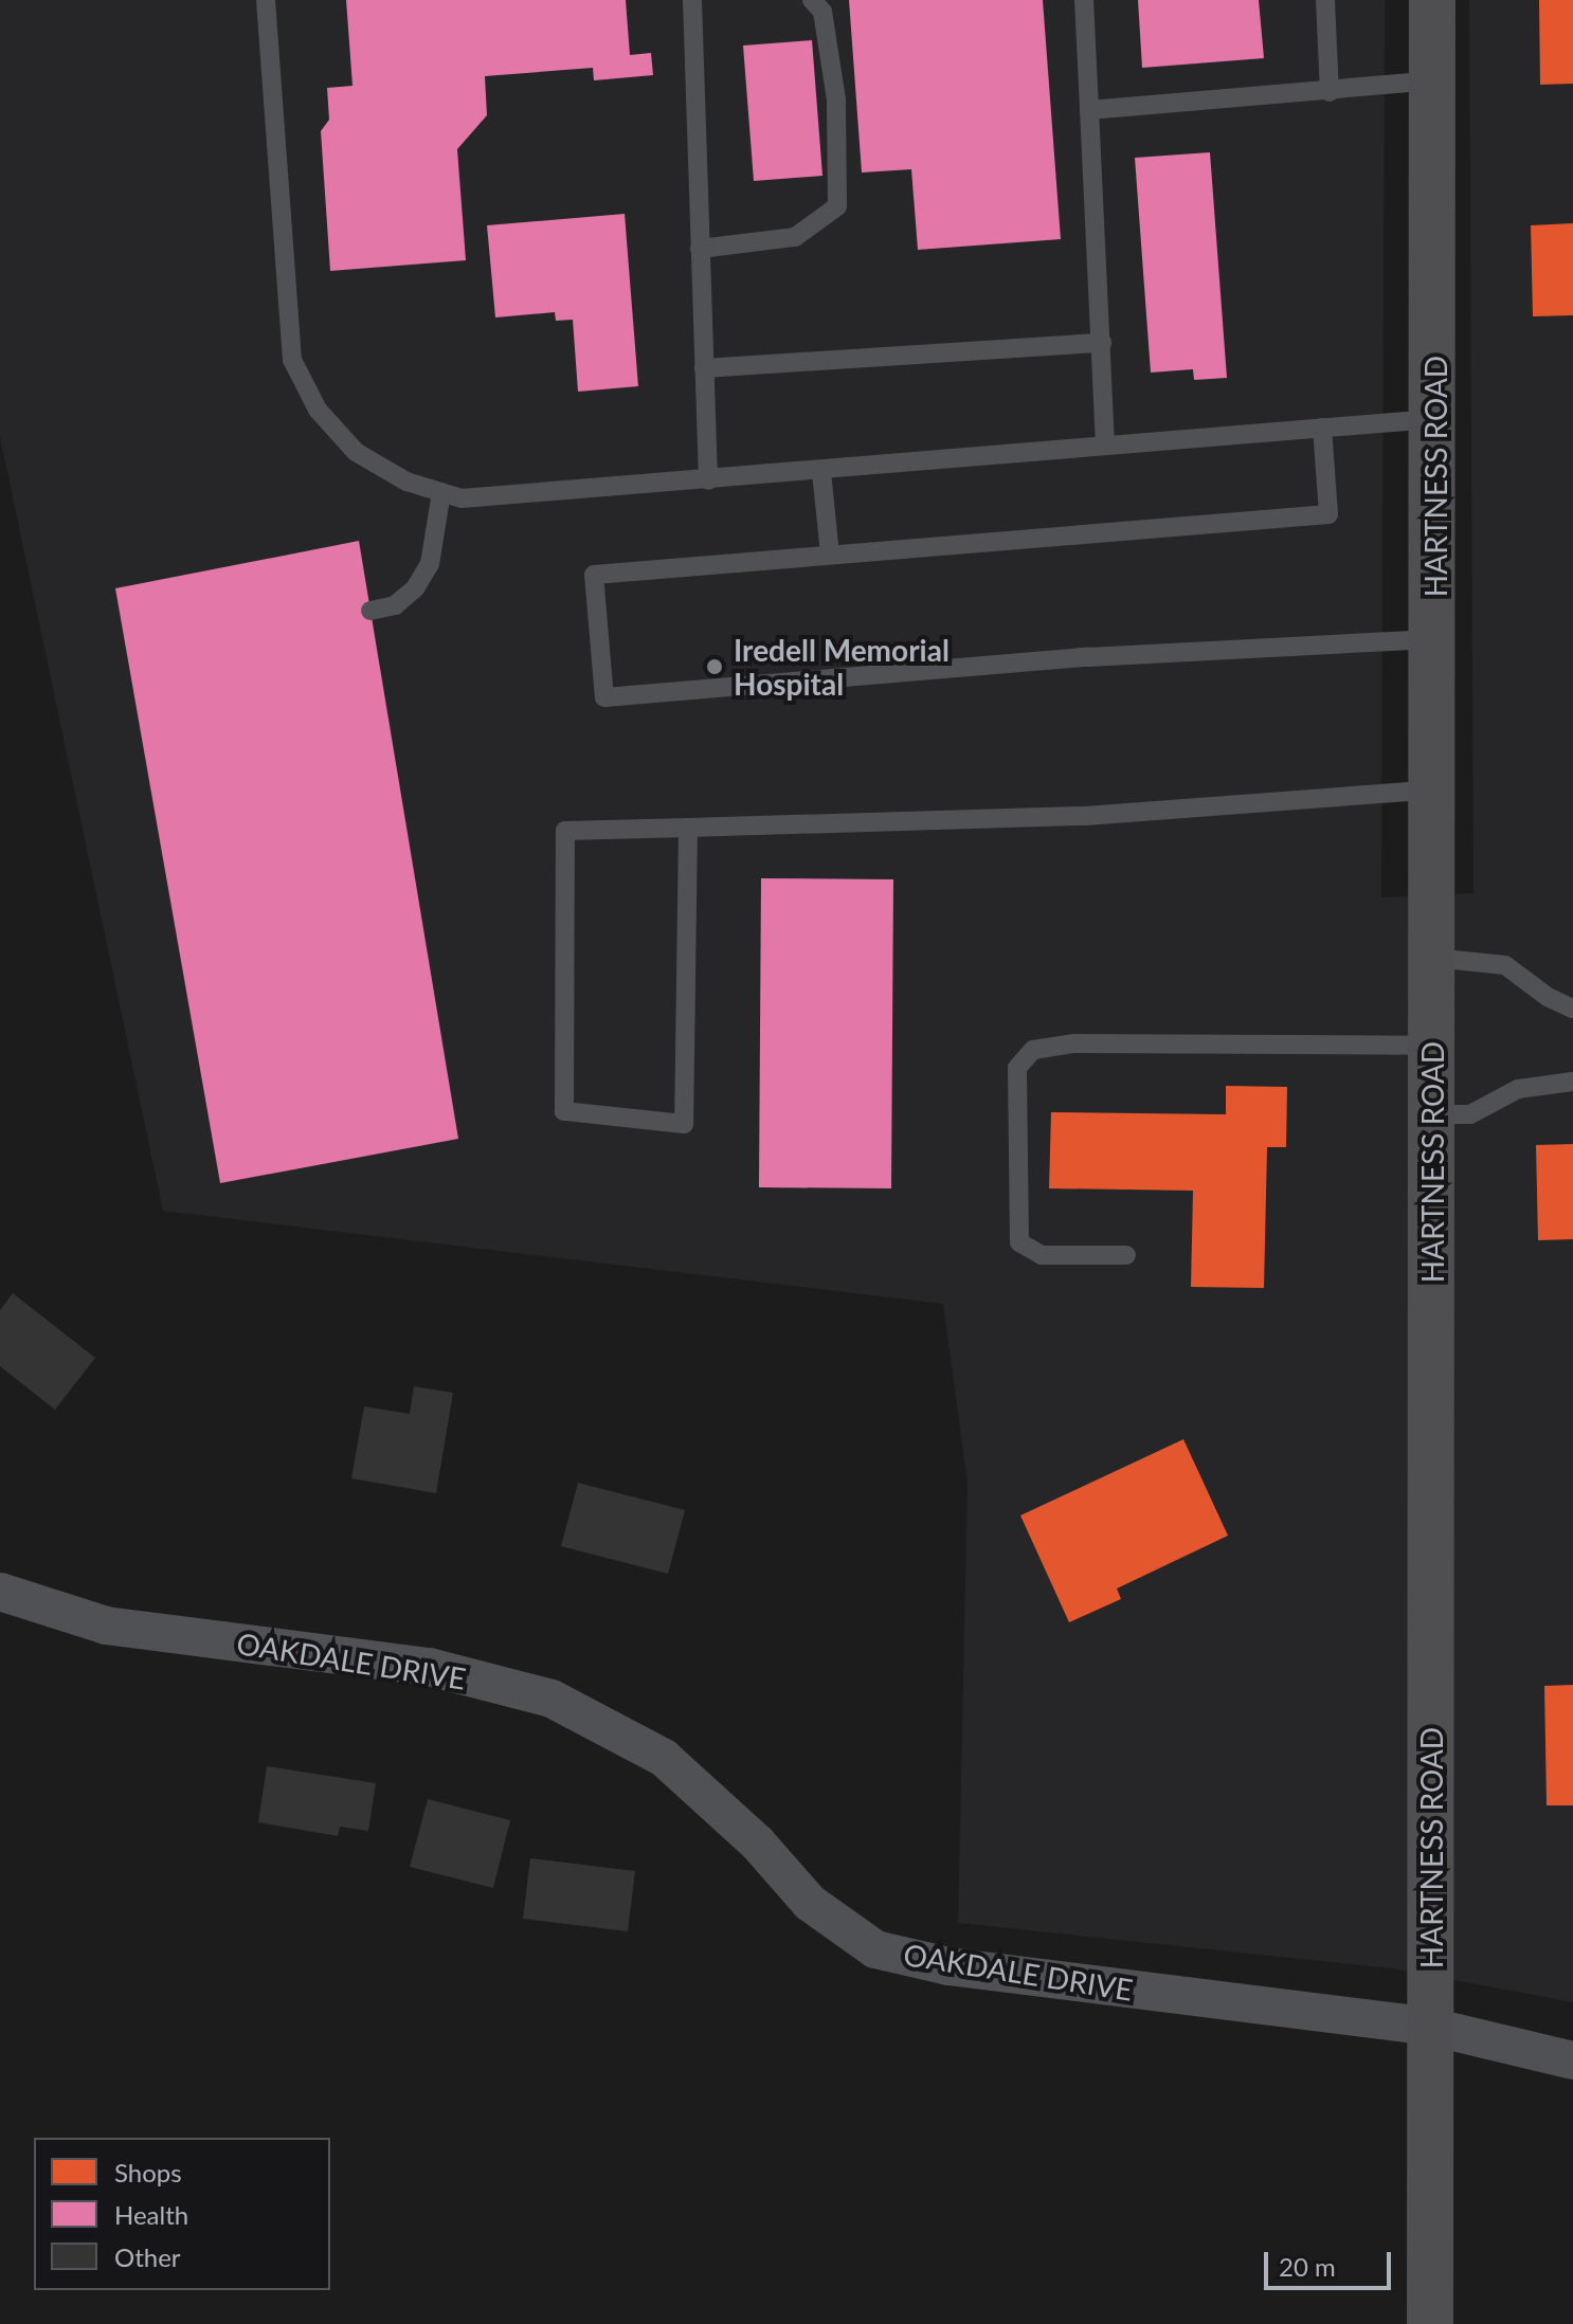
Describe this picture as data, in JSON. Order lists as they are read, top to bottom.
{
  "streets": {
    "main road": ["HARTNESS ROAD"],
    "street": ["OAKDALE DRIVE"]
  },
  "crossings": [
    ["HARTNESS ROAD", "OAKDALE DRIVE"]
  ],
  "places": ["Iredell Memorial Hospital"],
  "legend": ["Shops", "Health", "Other"],
  "scale_bar": "20 m"
}
